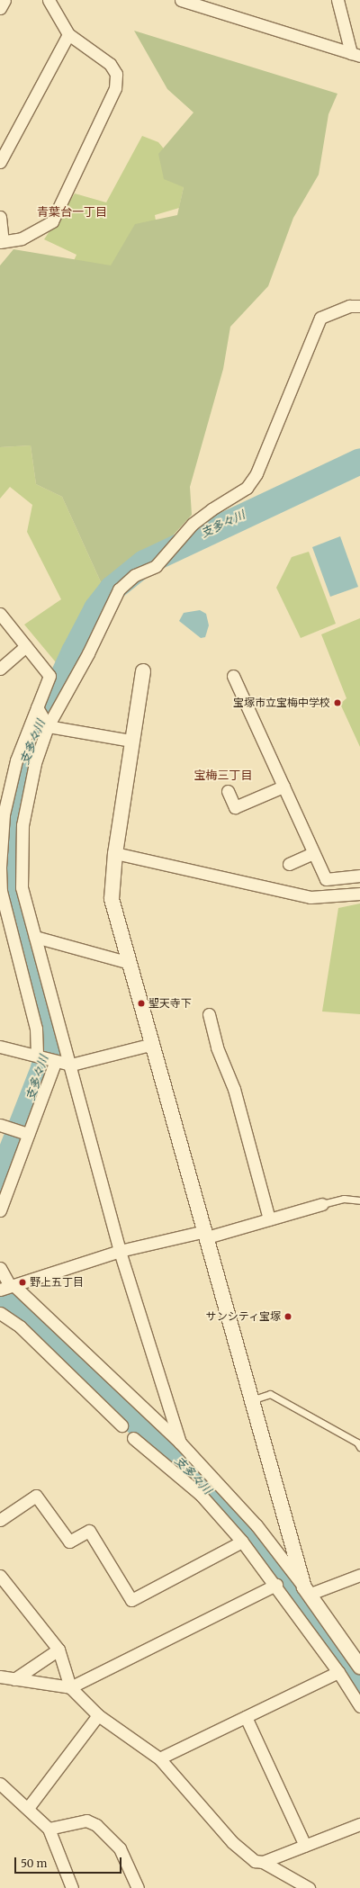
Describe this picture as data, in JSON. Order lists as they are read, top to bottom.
{
  "districts": ["青葉台一丁目", "宝梅三丁目"],
  "water": ["支多々川"],
  "places": [
    "宝塚市立宝梅中学校",
    "聖天寺下",
    "野上五丁目",
    "サンシティ宝塚"
  ],
  "scale_bar": "50 m"
}
